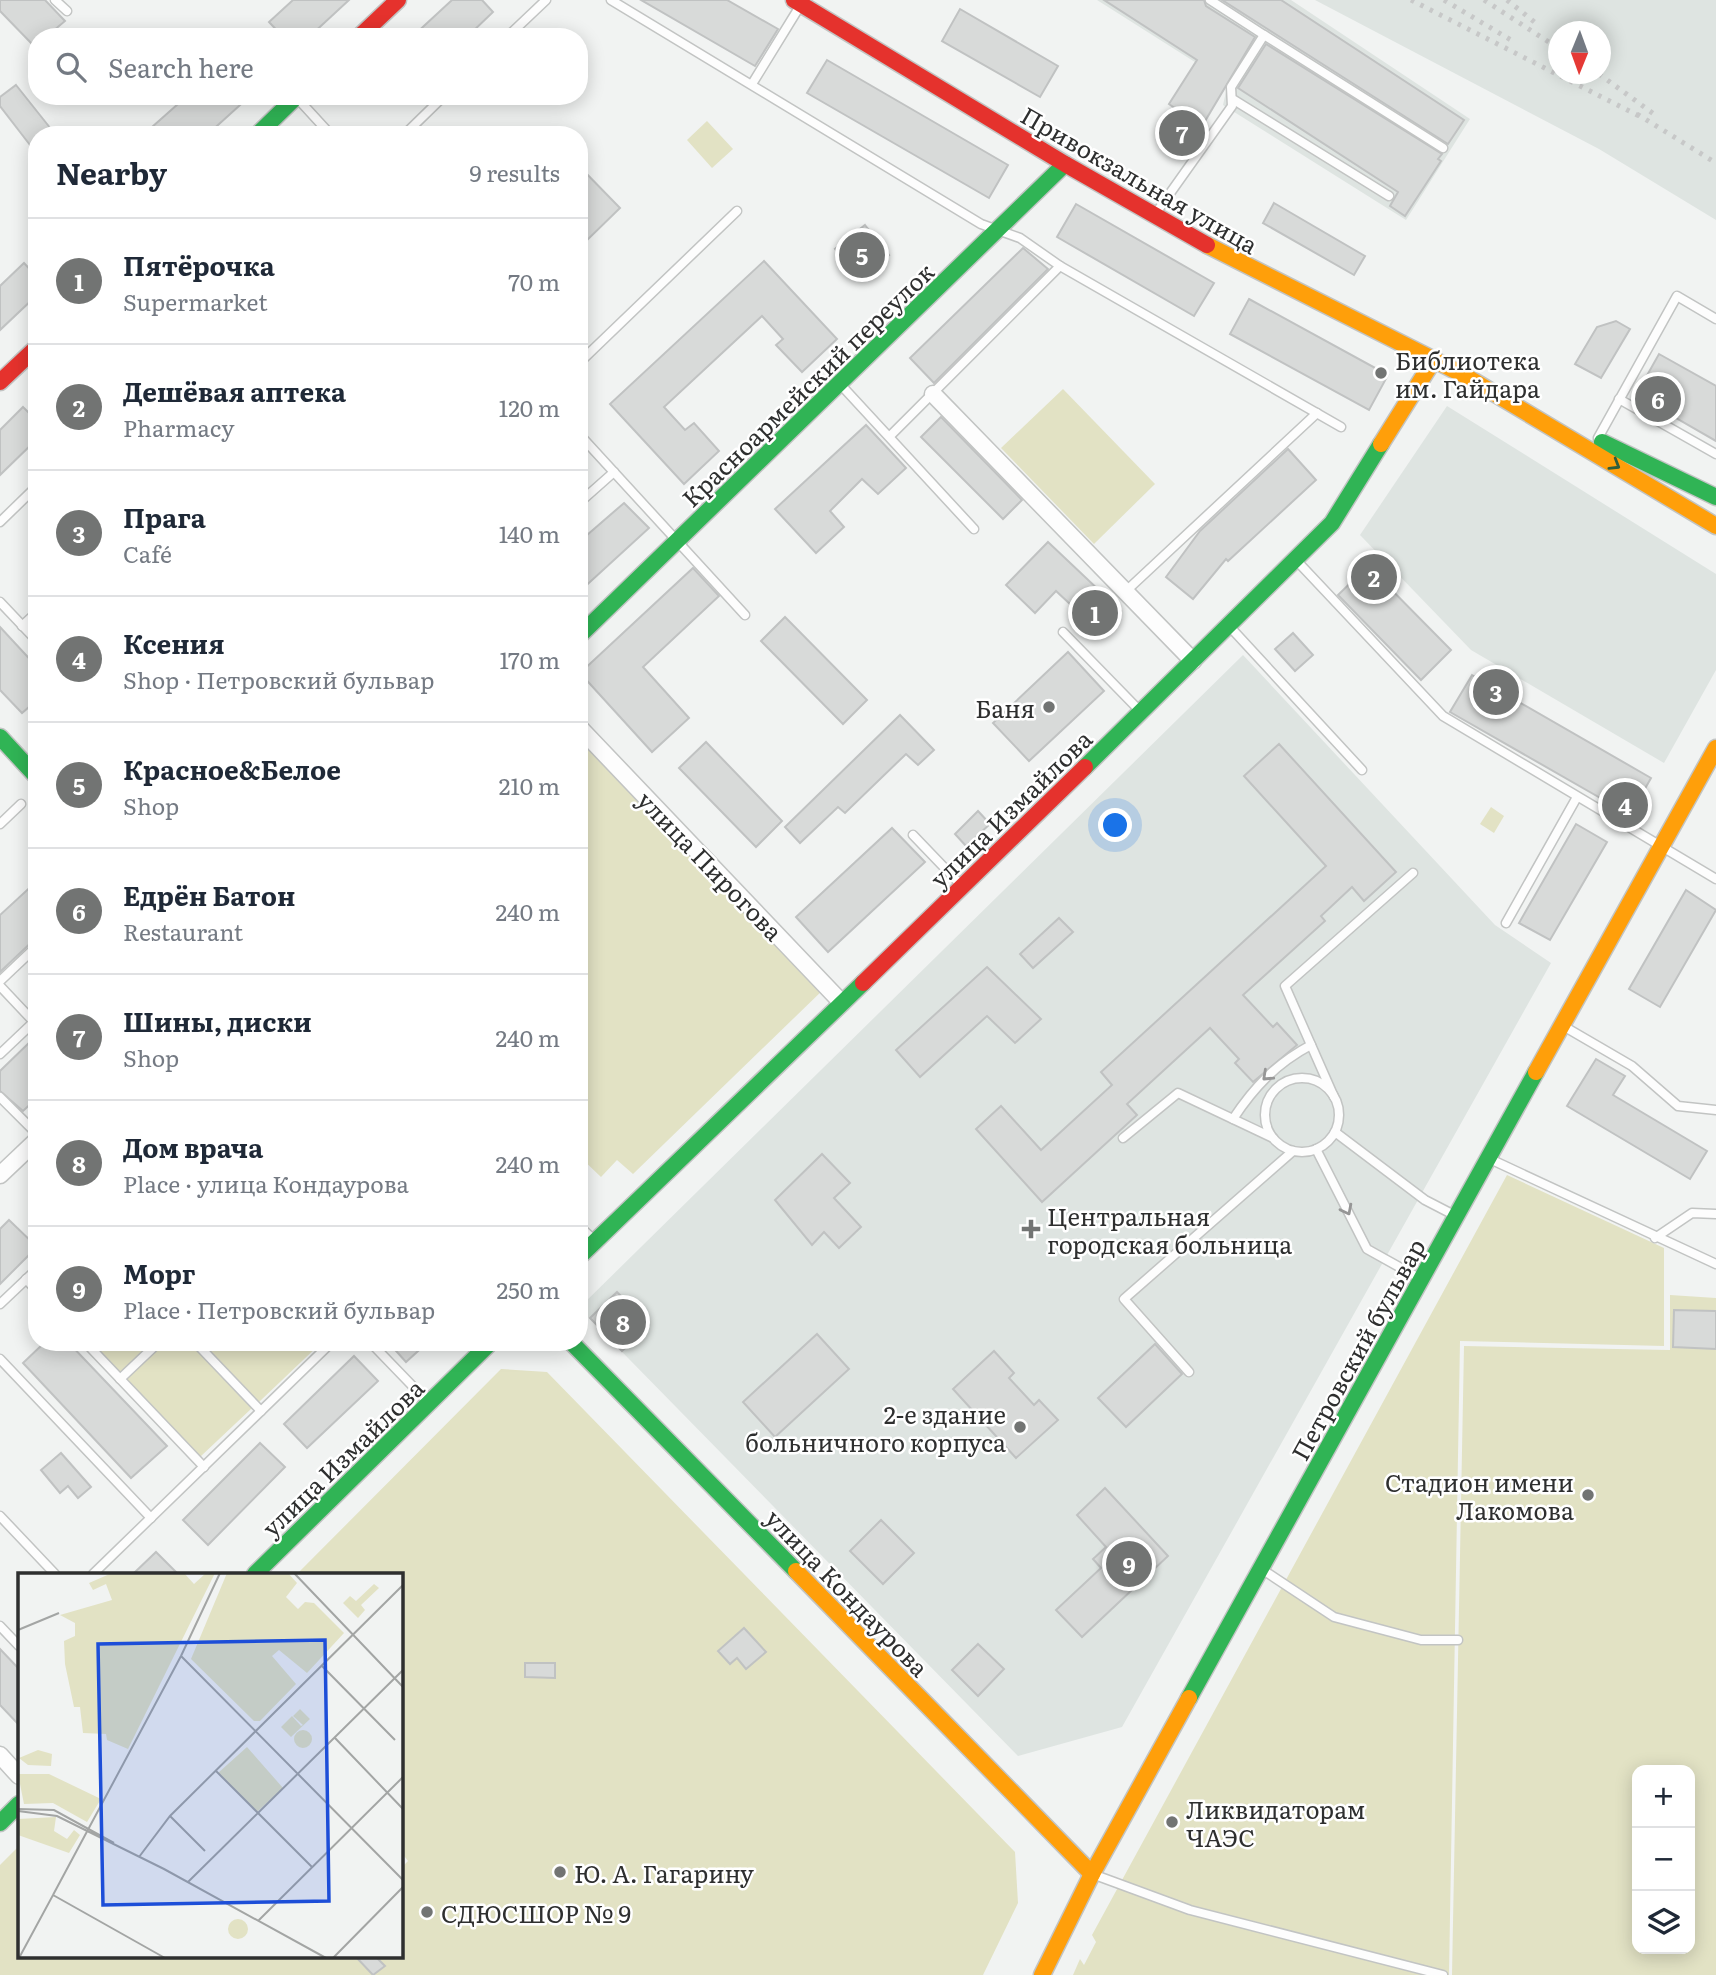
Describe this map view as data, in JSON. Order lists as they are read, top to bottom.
{
  "streets": {
    "street": [
      "Привокзальная улица",
      "Красноармейский переулок",
      "улица Измайлова",
      "улица Пирогова",
      "Петровский бульвар",
      "улица Кондаурова"
    ]
  },
  "crossings": [
    ["Привокзальная улица", "Красноармейский переулок"],
    ["Привокзальная улица", "улица Измайлова"],
    ["улица Измайлова", "улица Пирогова"],
    ["Петровский бульвар", "улица Кондаурова"]
  ],
  "places": {
    "other": [
      "Библиотека им. Гайдара",
      "Баня",
      "2-е здание больничного корпуса",
      "Стадион имени Лакомова",
      "Ликвидаторам ЧАЭС",
      "Ю. А. Гагарину",
      "СДЮСШОР № 9"
    ],
    "health": ["Центральная городская больница"]
  },
  "north": "bottom",
  "page": {
    "search": "Search here",
    "pins": [
      "7",
      "5",
      "6",
      "2",
      "1",
      "3",
      "4",
      "8",
      "9"
    ],
    "heading": ["Nearby", "9 results"],
    "list": [
      {
        "mark": "1",
        "name": "Пятёрочка",
        "note": "Supermarket",
        "value": "70 m"
      },
      {
        "mark": "2",
        "name": "Дешёвая аптека",
        "note": "Pharmacy",
        "value": "120 m"
      },
      {
        "mark": "3",
        "name": "Прага",
        "note": "Café",
        "value": "140 m"
      },
      {
        "mark": "4",
        "name": "Ксения",
        "note": "Shop · Петровский бульвар",
        "value": "170 m"
      },
      {
        "mark": "5",
        "name": "Красное&Белое",
        "note": "Shop",
        "value": "210 m"
      },
      {
        "mark": "6",
        "name": "Едрён Батон",
        "note": "Restaurant",
        "value": "240 m"
      },
      {
        "mark": "7",
        "name": "Шины, диски",
        "note": "Shop",
        "value": "240 m"
      },
      {
        "mark": "8",
        "name": "Дом врача",
        "note": "Place · улица Кондаурова",
        "value": "240 m"
      },
      {
        "mark": "9",
        "name": "Морг",
        "note": "Place · Петровский бульвар",
        "value": "250 m"
      }
    ],
    "map_buttons": ["+", "−"]
  }
}
